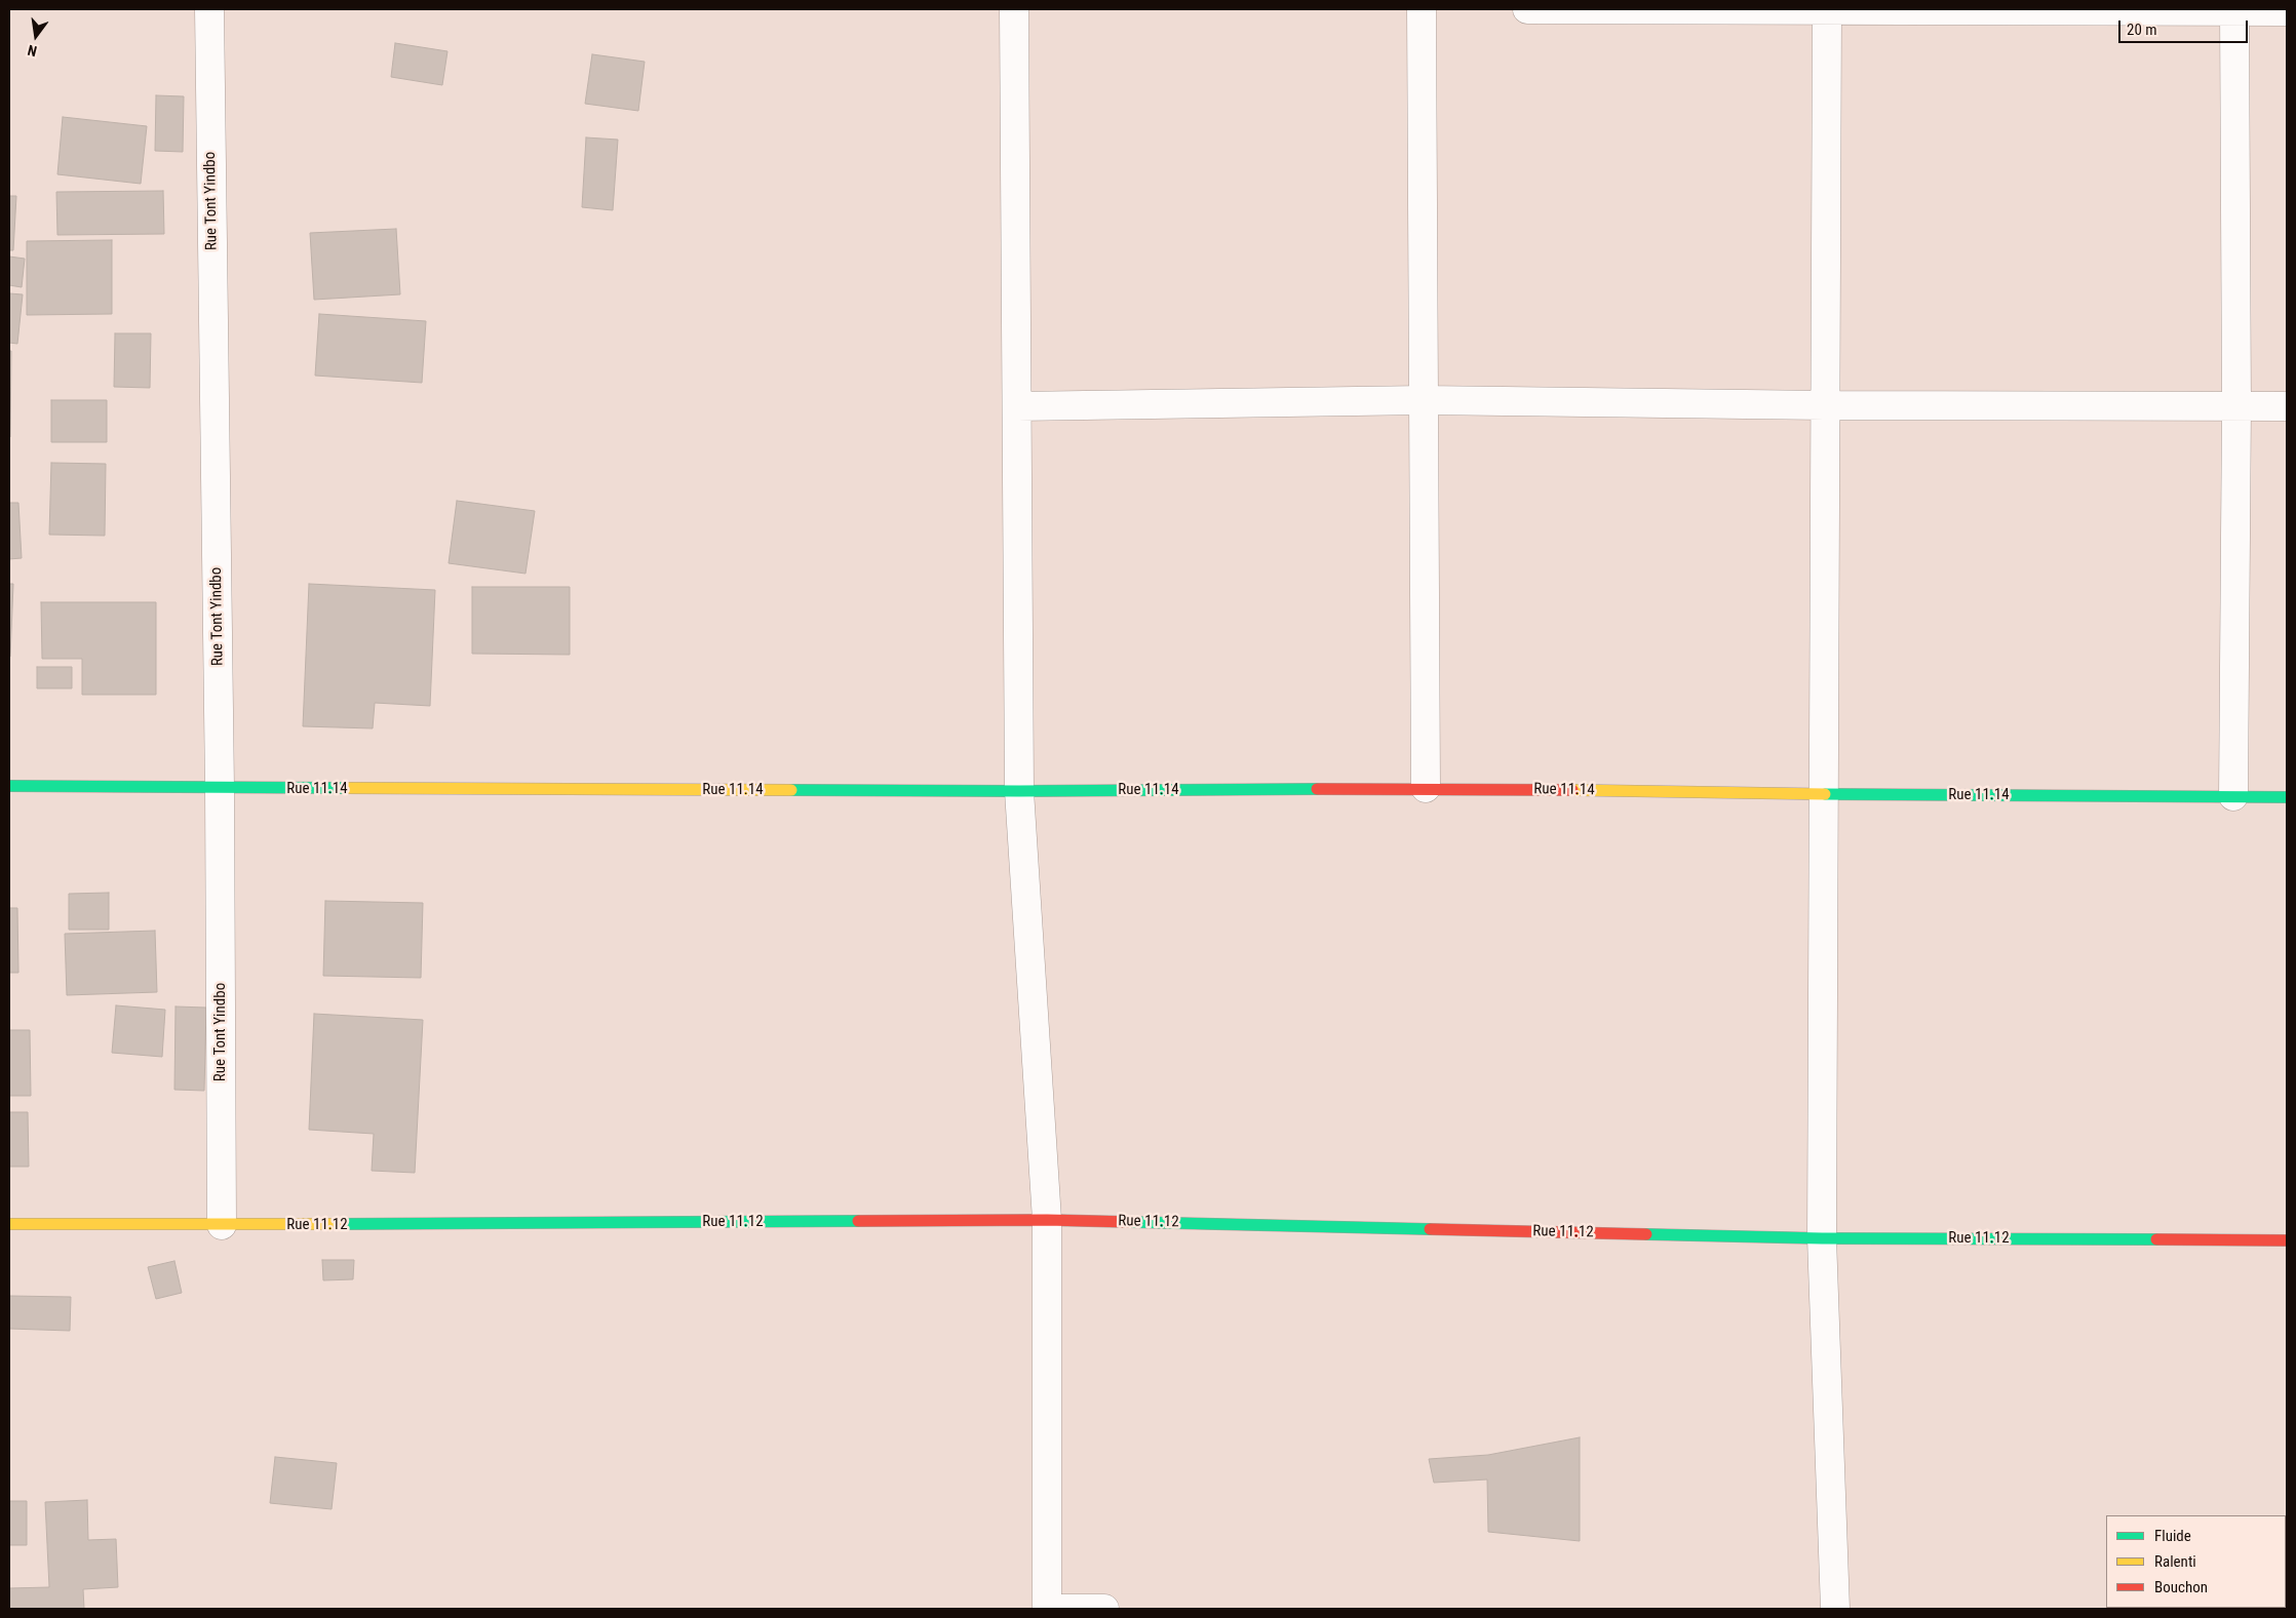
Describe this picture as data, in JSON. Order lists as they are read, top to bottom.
{
  "streets": {
    "street": ["Rue Tont Yindbo", "Rue 11.14", "Rue 11.12"]
  },
  "crossings": [
    ["Rue Tont Yindbo", "Rue 11.14"],
    ["Rue Tont Yindbo", "Rue 11.12"]
  ],
  "legend": ["Fluide", "Ralenti", "Bouchon"],
  "scale_bar": "20 m",
  "north": "bottom"
}
